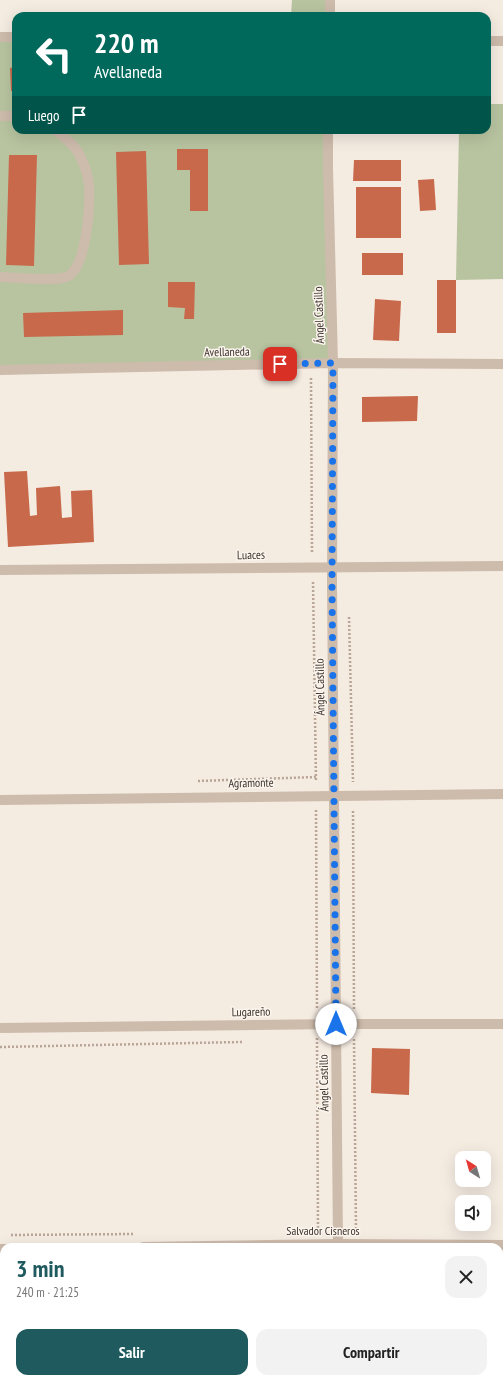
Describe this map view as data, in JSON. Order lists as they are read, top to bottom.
{
  "streets": {
    "street": [
      "Ángel Castillo",
      "Avellaneda",
      "Luaces",
      "Agramonte",
      "Lugareño"
    ]
  },
  "crossings": [
    ["Ángel Castillo", "Avellaneda"],
    ["Ángel Castillo", "Luaces"],
    ["Ángel Castillo", "Agramonte"],
    ["Ángel Castillo", "Lugareño"]
  ],
  "north": "top left",
  "page": {
    "turn": ["220 m", "Avellaneda"],
    "then": "Luego",
    "heading": ["3 min", "240 m · 21:25"],
    "buttons": ["Salir", "Compartir"]
  }
}
